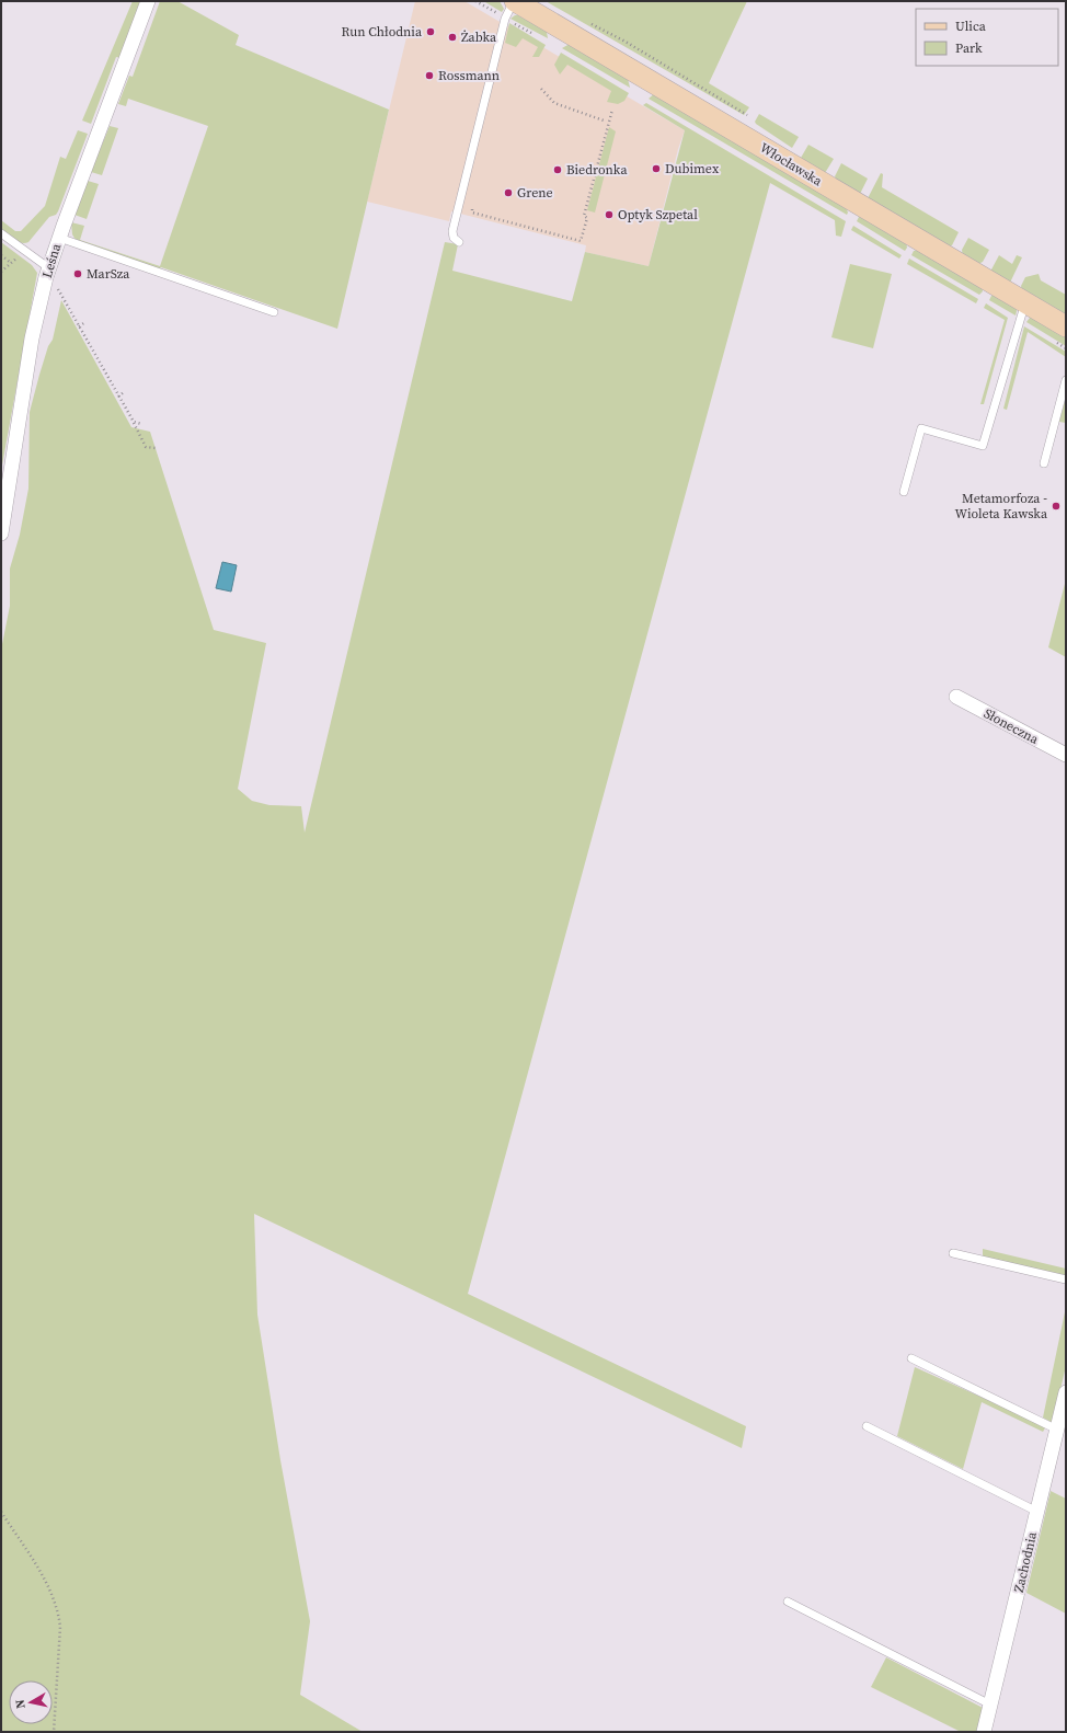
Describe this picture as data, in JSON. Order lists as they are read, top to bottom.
{
  "streets": {
    "main road": ["Włocławska"],
    "street": ["Leśna", "Słoneczna", "Zachodnia"]
  },
  "places": [
    "Run Chłodnia",
    "Żabka",
    "Rossmann",
    "Dubimex",
    "Biedronka",
    "Grene",
    "Optyk Szpetal",
    "MarSza",
    "Metamorfoza - Wioleta Kawska"
  ],
  "legend": ["Ulica", "Park"],
  "north": "left"
}
